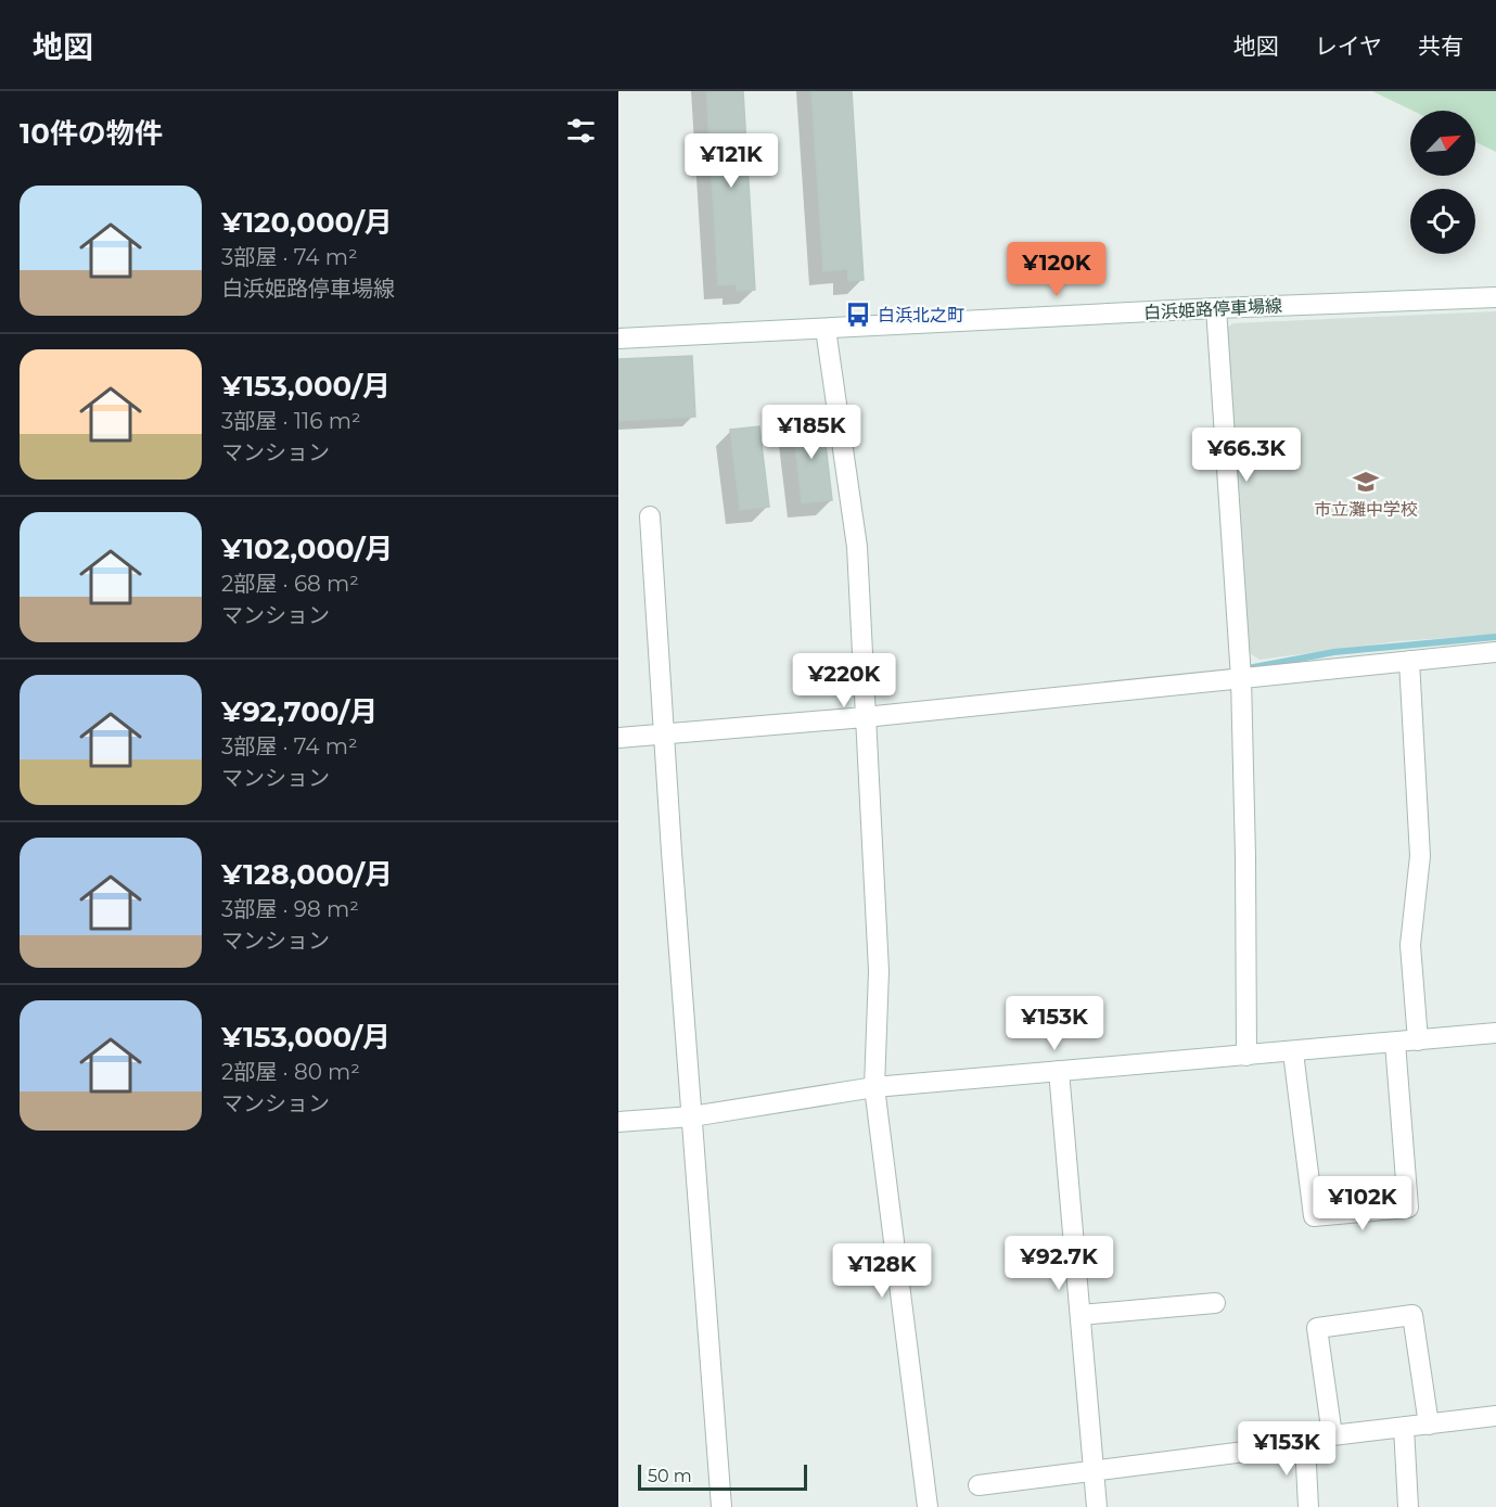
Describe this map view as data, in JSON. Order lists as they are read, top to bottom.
{
  "streets": {
    "street": ["白浜姫路停車場線"]
  },
  "places": {
    "bus stop": ["白浜北之町"],
    "school or university": ["市立灘中学校"]
  },
  "scale_bar": "50 m",
  "north": "top right",
  "page": {
    "header": "地図",
    "nav": ["地図", "レイヤ", "共有"],
    "heading": "10件の物件",
    "price": [
      "¥121K",
      "¥120K",
      "¥185K",
      "¥66.3K",
      "¥220K",
      "¥153K",
      "¥102K",
      "¥92.7K",
      "¥128K",
      "¥153K"
    ],
    "list": [
      {
        "name": "¥120,000/月",
        "note": "3部屋 · 74 m² · 白浜姫路停車場線"
      },
      {
        "name": "¥153,000/月",
        "note": "3部屋 · 116 m² · マンション"
      },
      {
        "name": "¥102,000/月",
        "note": "2部屋 · 68 m² · マンション"
      },
      {
        "name": "¥92,700/月",
        "note": "3部屋 · 74 m² · マンション"
      },
      {
        "name": "¥128,000/月",
        "note": "3部屋 · 98 m² · マンション"
      },
      {
        "name": "¥153,000/月",
        "note": "2部屋 · 80 m² · マンション"
      }
    ],
    "scale": "50 m"
  }
}
